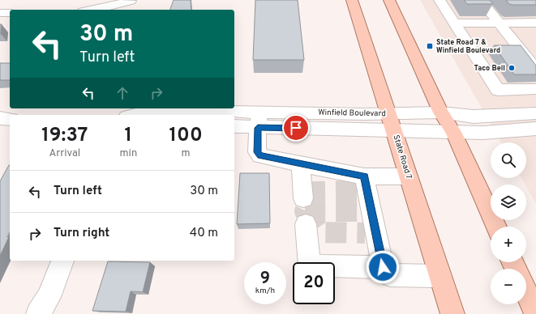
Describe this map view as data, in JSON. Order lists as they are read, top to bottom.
{
  "streets": {
    "main road": ["State Road 7"],
    "street": ["Winfield Boulevard"]
  },
  "crossings": [
    ["Winfield Boulevard", "State Road 7"]
  ],
  "places": {
    "transit": ["State Road 7 & Winfield Boulevard"],
    "other": ["Taco Bell"]
  },
  "page": {
    "turn": ["30 m", "Turn left"],
    "eta": [
      "19:37",
      "Arrival",
      "1",
      "min",
      "100",
      "m"
    ],
    "map_buttons": ["+", "−"],
    "list": [
      {
        "name": "Turn left",
        "value": "30 m"
      },
      {
        "name": "Turn right",
        "value": "40 m"
      }
    ],
    "speed": "9 km/h",
    "limit": "20"
  }
}
